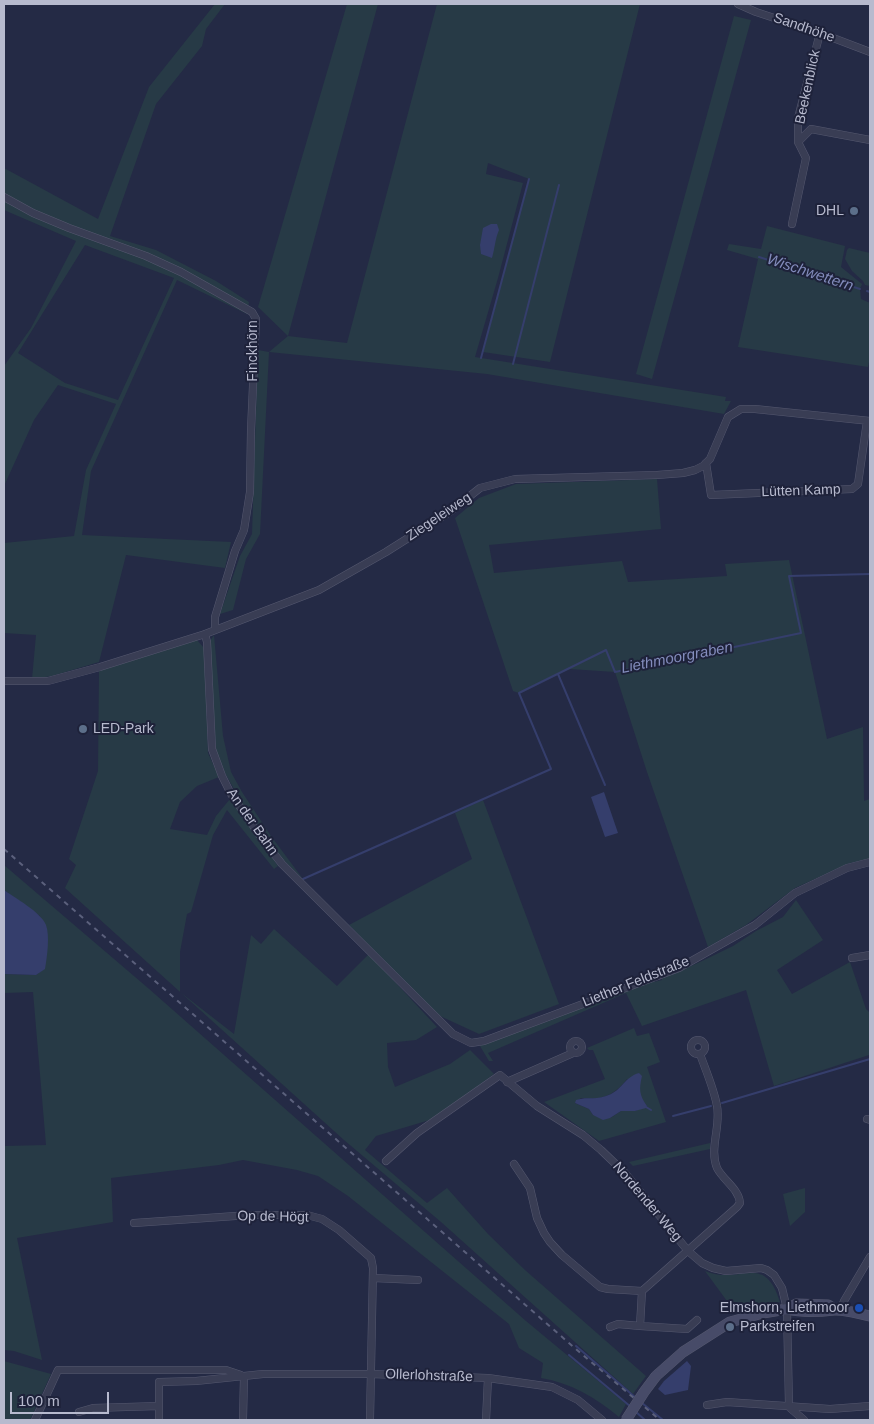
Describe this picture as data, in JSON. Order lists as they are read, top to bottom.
{
  "streets": {
    "street": [
      "Sandhöhe",
      "Beekenblick",
      "Finckhörn",
      "Lütten Kamp",
      "Ziegeleiweg",
      "An der Bahn",
      "Liether Feldstraße",
      "Nordender Weg",
      "Op de Högt",
      "Ollerlohstraße"
    ]
  },
  "crossings": [
    ["Sandhöhe", "Beekenblick"],
    ["Finckhörn", "Ziegeleiweg"],
    ["Lütten Kamp", "Ziegeleiweg"],
    ["Ziegeleiweg", "An der Bahn"],
    ["An der Bahn", "Liether Feldstraße"],
    ["Op de Högt", "Ollerlohstraße"]
  ],
  "water": ["Wischwettern", "Liethmoorgraben"],
  "places": [
    "DHL",
    "LED-Park",
    "Elmshorn, Liethmoor",
    "Parkstreifen"
  ],
  "scale_bar": "100 m"
}
